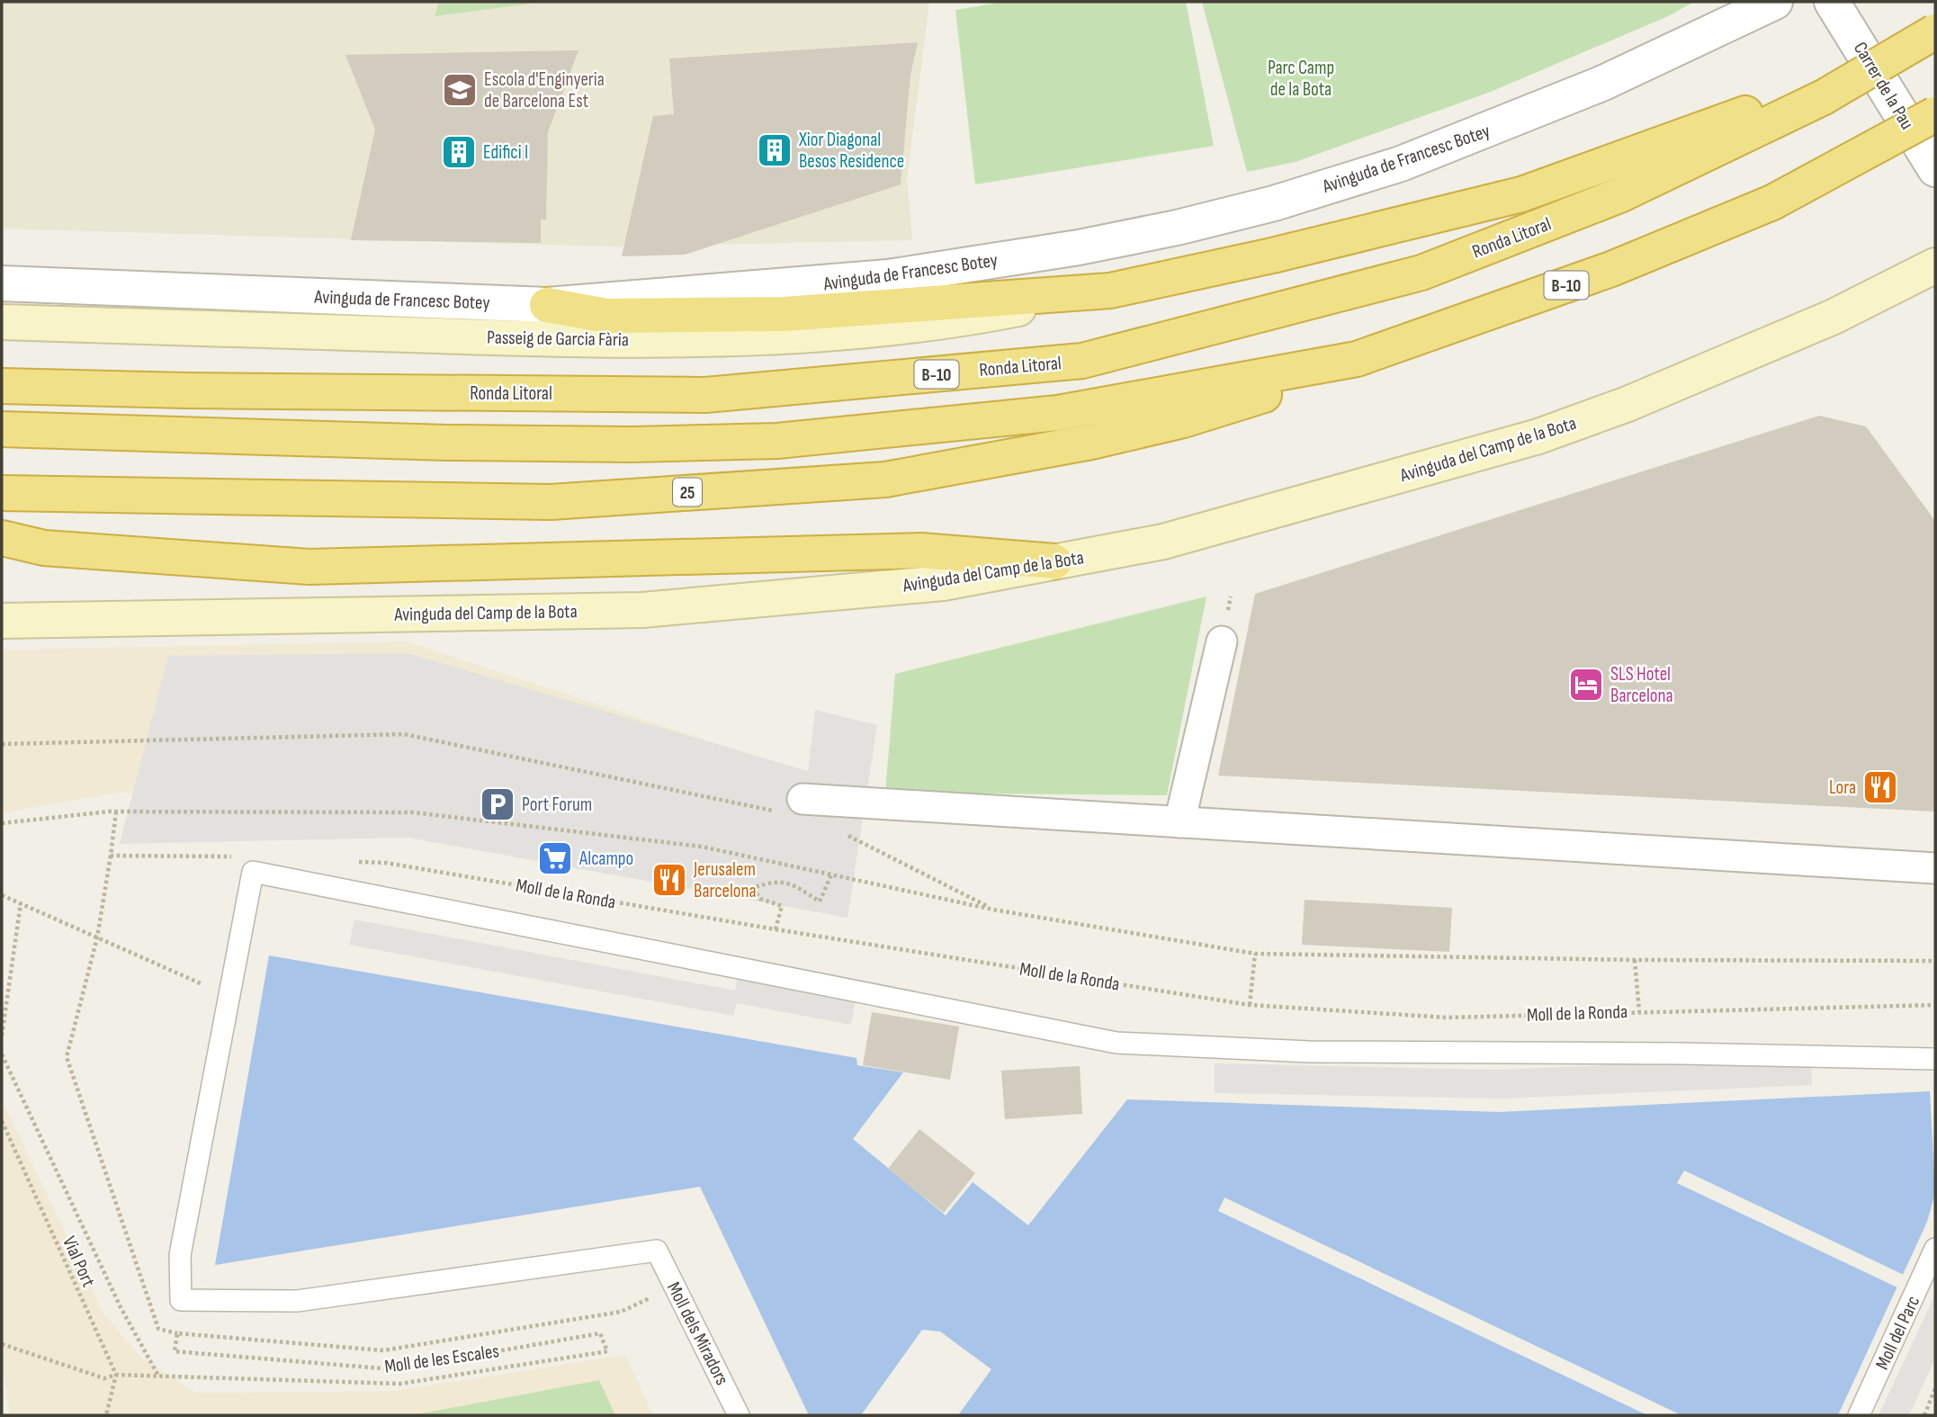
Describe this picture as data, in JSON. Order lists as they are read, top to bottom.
{
  "streets": {
    "highway": ["Ronda Litoral", "B-10", "25"],
    "main road": ["Passeig de Garcia Fària", "Avinguda del Camp de la Bota"],
    "street": ["Carrer de la Pau", "Avinguda de Francesc Botey"],
    "lane": ["Moll de la Ronda", "Moll del Parc", "Moll dels Miradors"],
    "path": ["Vial Port", "Moll de les Escales"]
  },
  "crossings": [
    ["B-10", "25"],
    ["Moll de la Ronda", "Moll dels Miradors"],
    ["Vial Port", "Moll de les Escales"],
    ["Moll dels Miradors", "Moll de les Escales"]
  ],
  "parks": ["Parc Camp de la Bota"],
  "places": {
    "school or university": ["Escola d'Enginyeria de Barcelona Est"],
    "building": ["Xior Diagonal Besos Residence", "Edifici I"],
    "hotel": ["SLS Hotel Barcelona"],
    "restaurant": ["Lora", "Jerusalem Barcelona"],
    "parking": ["Port Forum"],
    "supermarket": ["Alcampo"]
  }
}
